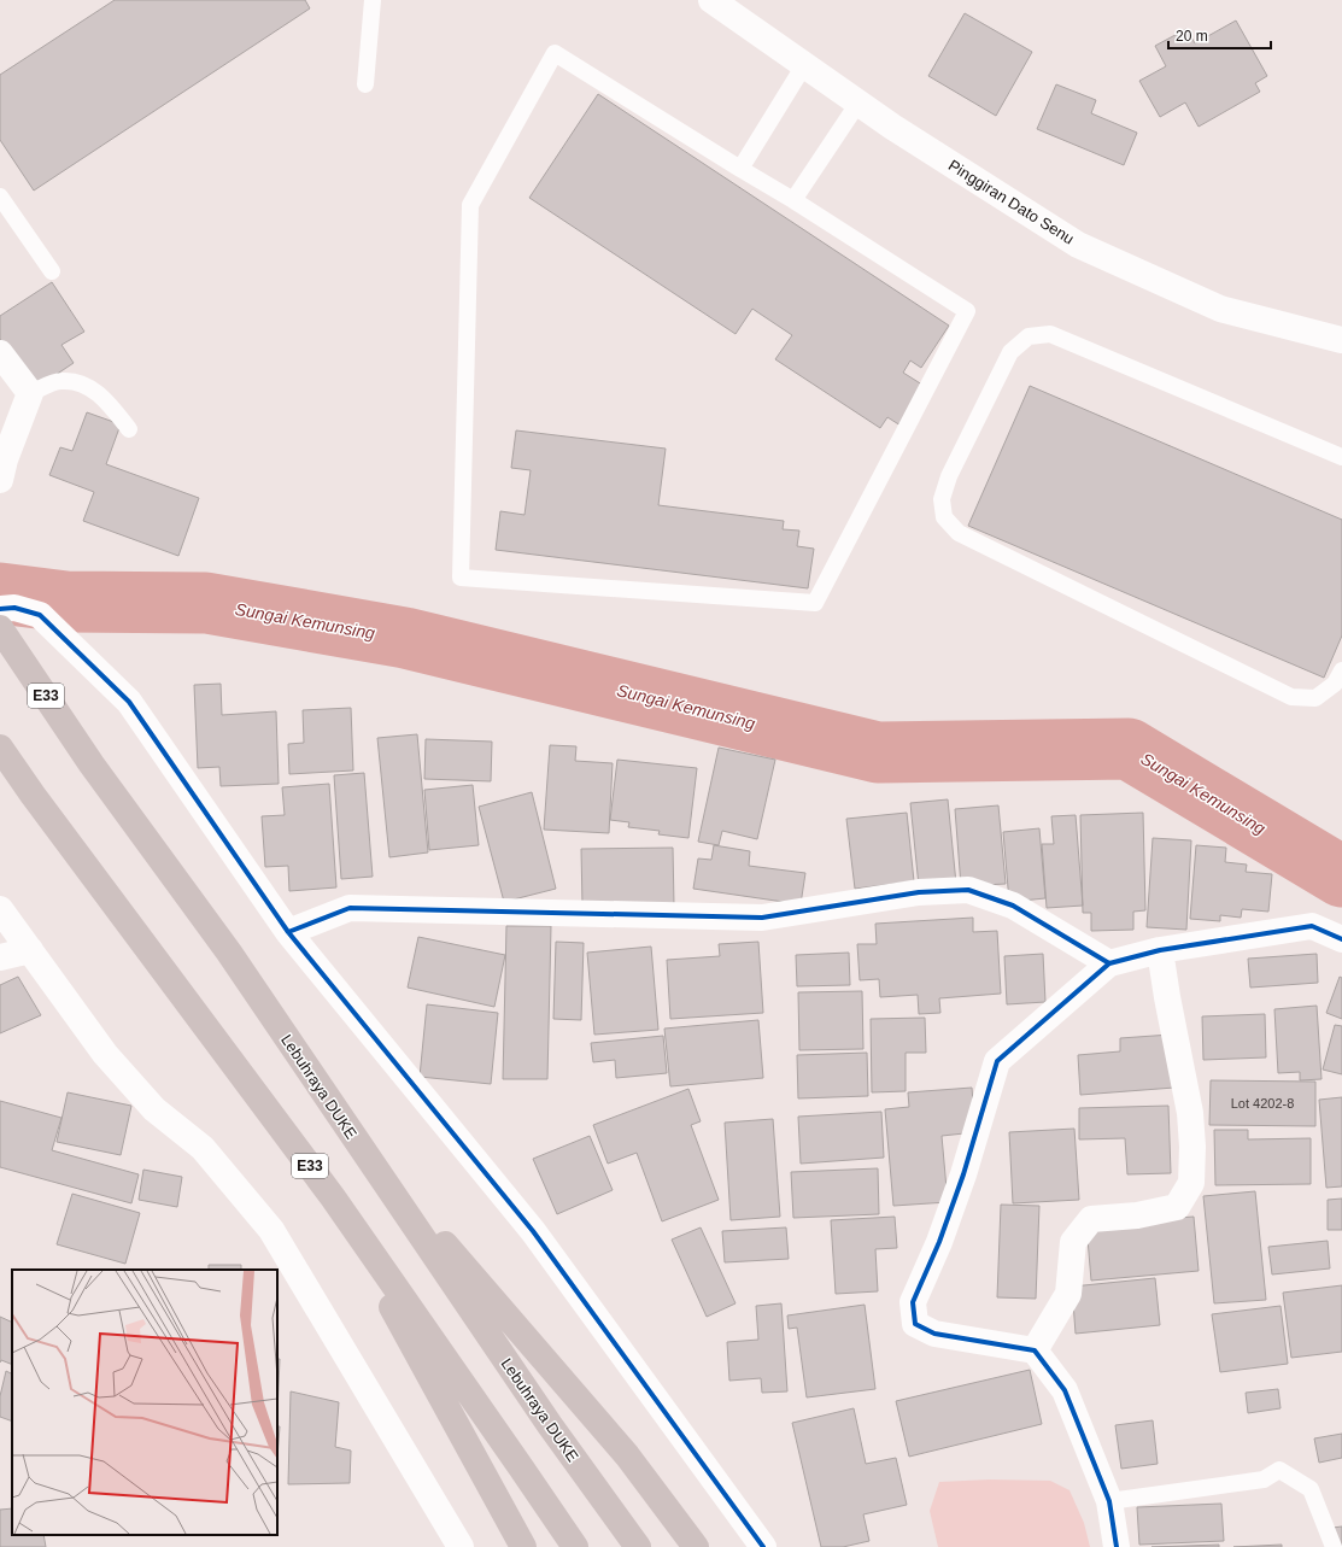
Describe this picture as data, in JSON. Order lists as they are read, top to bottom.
{
  "streets": {
    "highway": ["E33", "Lebuhraya DUKE"],
    "street": ["Pinggiran Dato Senu"]
  },
  "water": ["Sungai Kemunsing"],
  "house_numbers": ["Lot 4202-8"],
  "scale_bar": "20 m"
}
